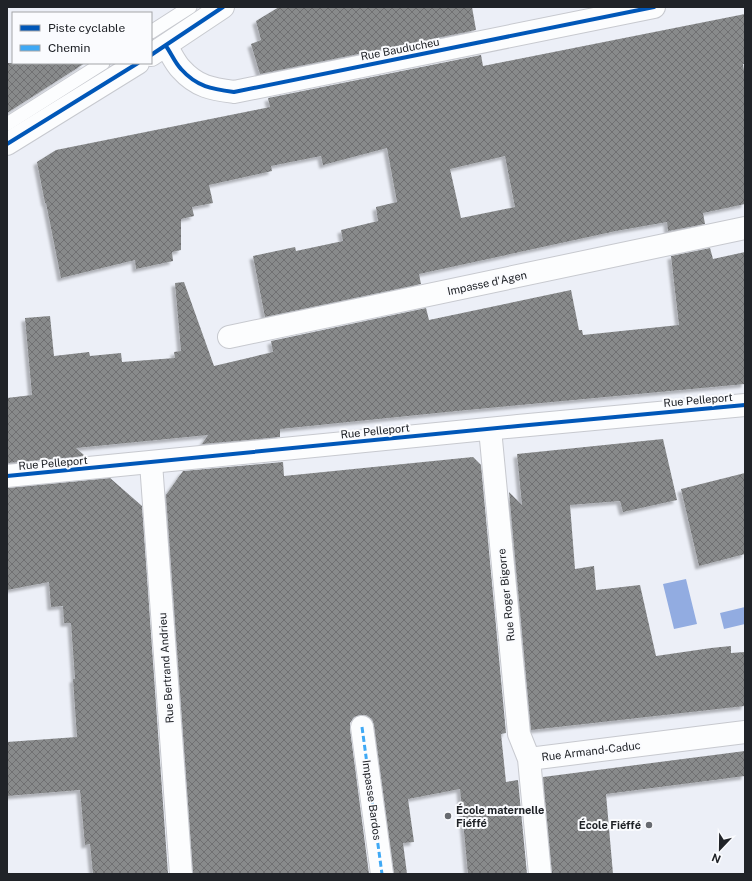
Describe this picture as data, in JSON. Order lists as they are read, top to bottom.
{
  "streets": {
    "street": [
      "Rue Bauducheu",
      "Impasse d'Agen",
      "Rue Pelleport",
      "Rue Roger Bigorre",
      "Rue Bertrand Andrieu",
      "Rue Armand-Caduc",
      "Impasse Bardos"
    ]
  },
  "crossings": [
    ["Rue Pelleport", "Rue Roger Bigorre"],
    ["Rue Pelleport", "Rue Bertrand Andrieu"],
    ["Rue Roger Bigorre", "Rue Armand-Caduc"]
  ],
  "places": ["École maternelle Fiéffé", "École Fiéffé"],
  "legend": ["Piste cyclable", "Chemin"],
  "north": "bottom"
}
